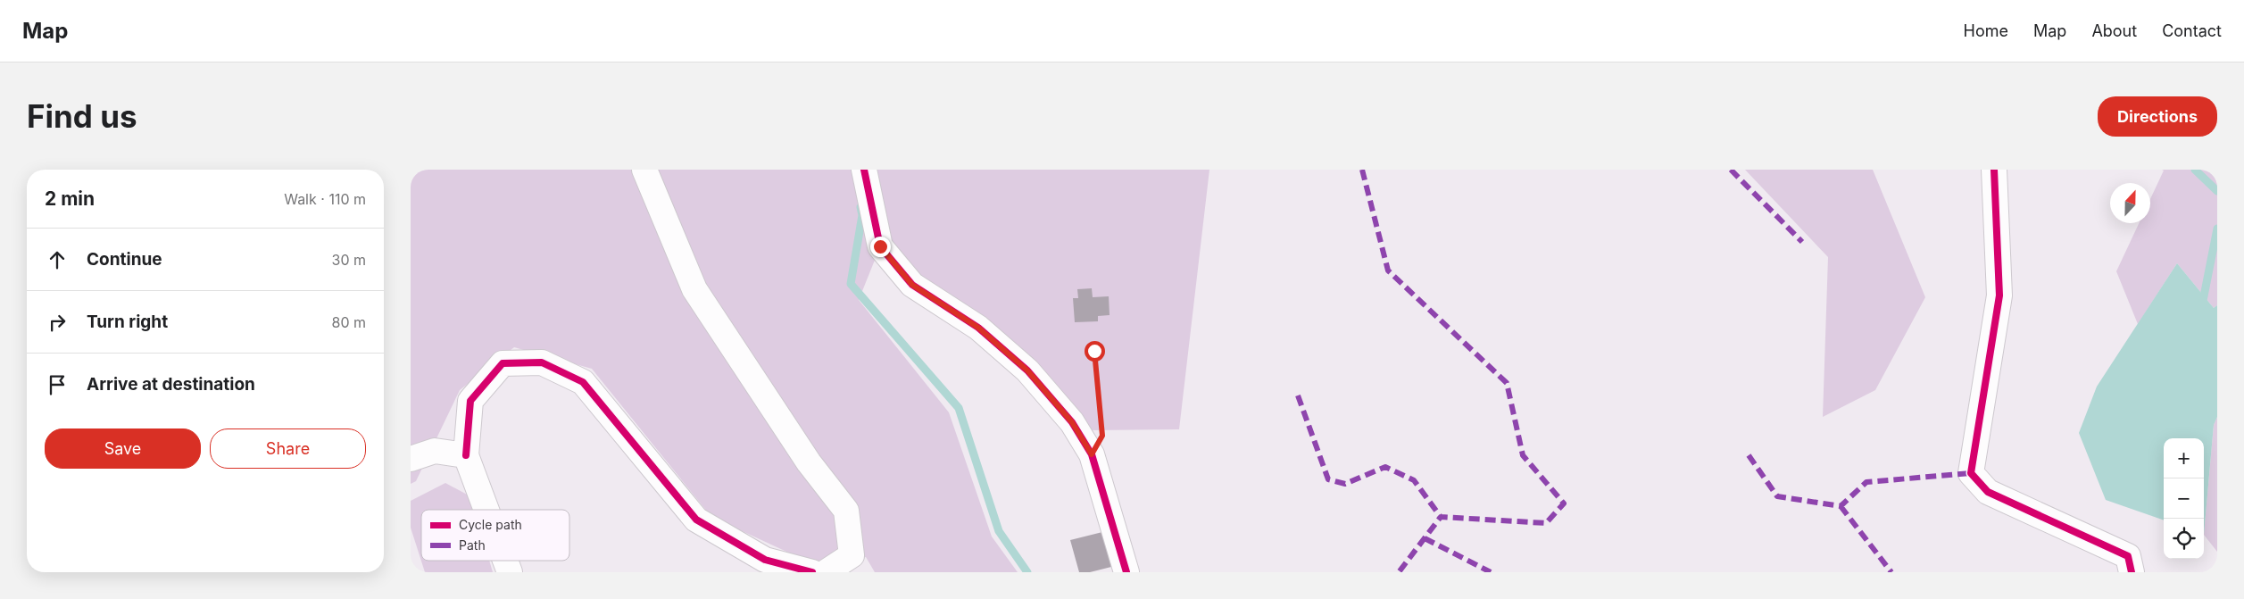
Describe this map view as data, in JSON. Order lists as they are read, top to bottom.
{
  "legend": ["Cycle path", "Path"],
  "north": "top",
  "page": {
    "header": "Map",
    "nav": [
      "Home",
      "Map",
      "About",
      "Contact"
    ],
    "buttons": [
      "Directions",
      ["Save", "Share"]
    ],
    "title": "Find us",
    "heading": ["2 min", "Walk · 110 m"],
    "list": [
      ["Continue", "30 m"],
      ["Turn right", "80 m"],
      "Arrive at destination"
    ],
    "map_buttons": ["+", "−"]
  }
}
